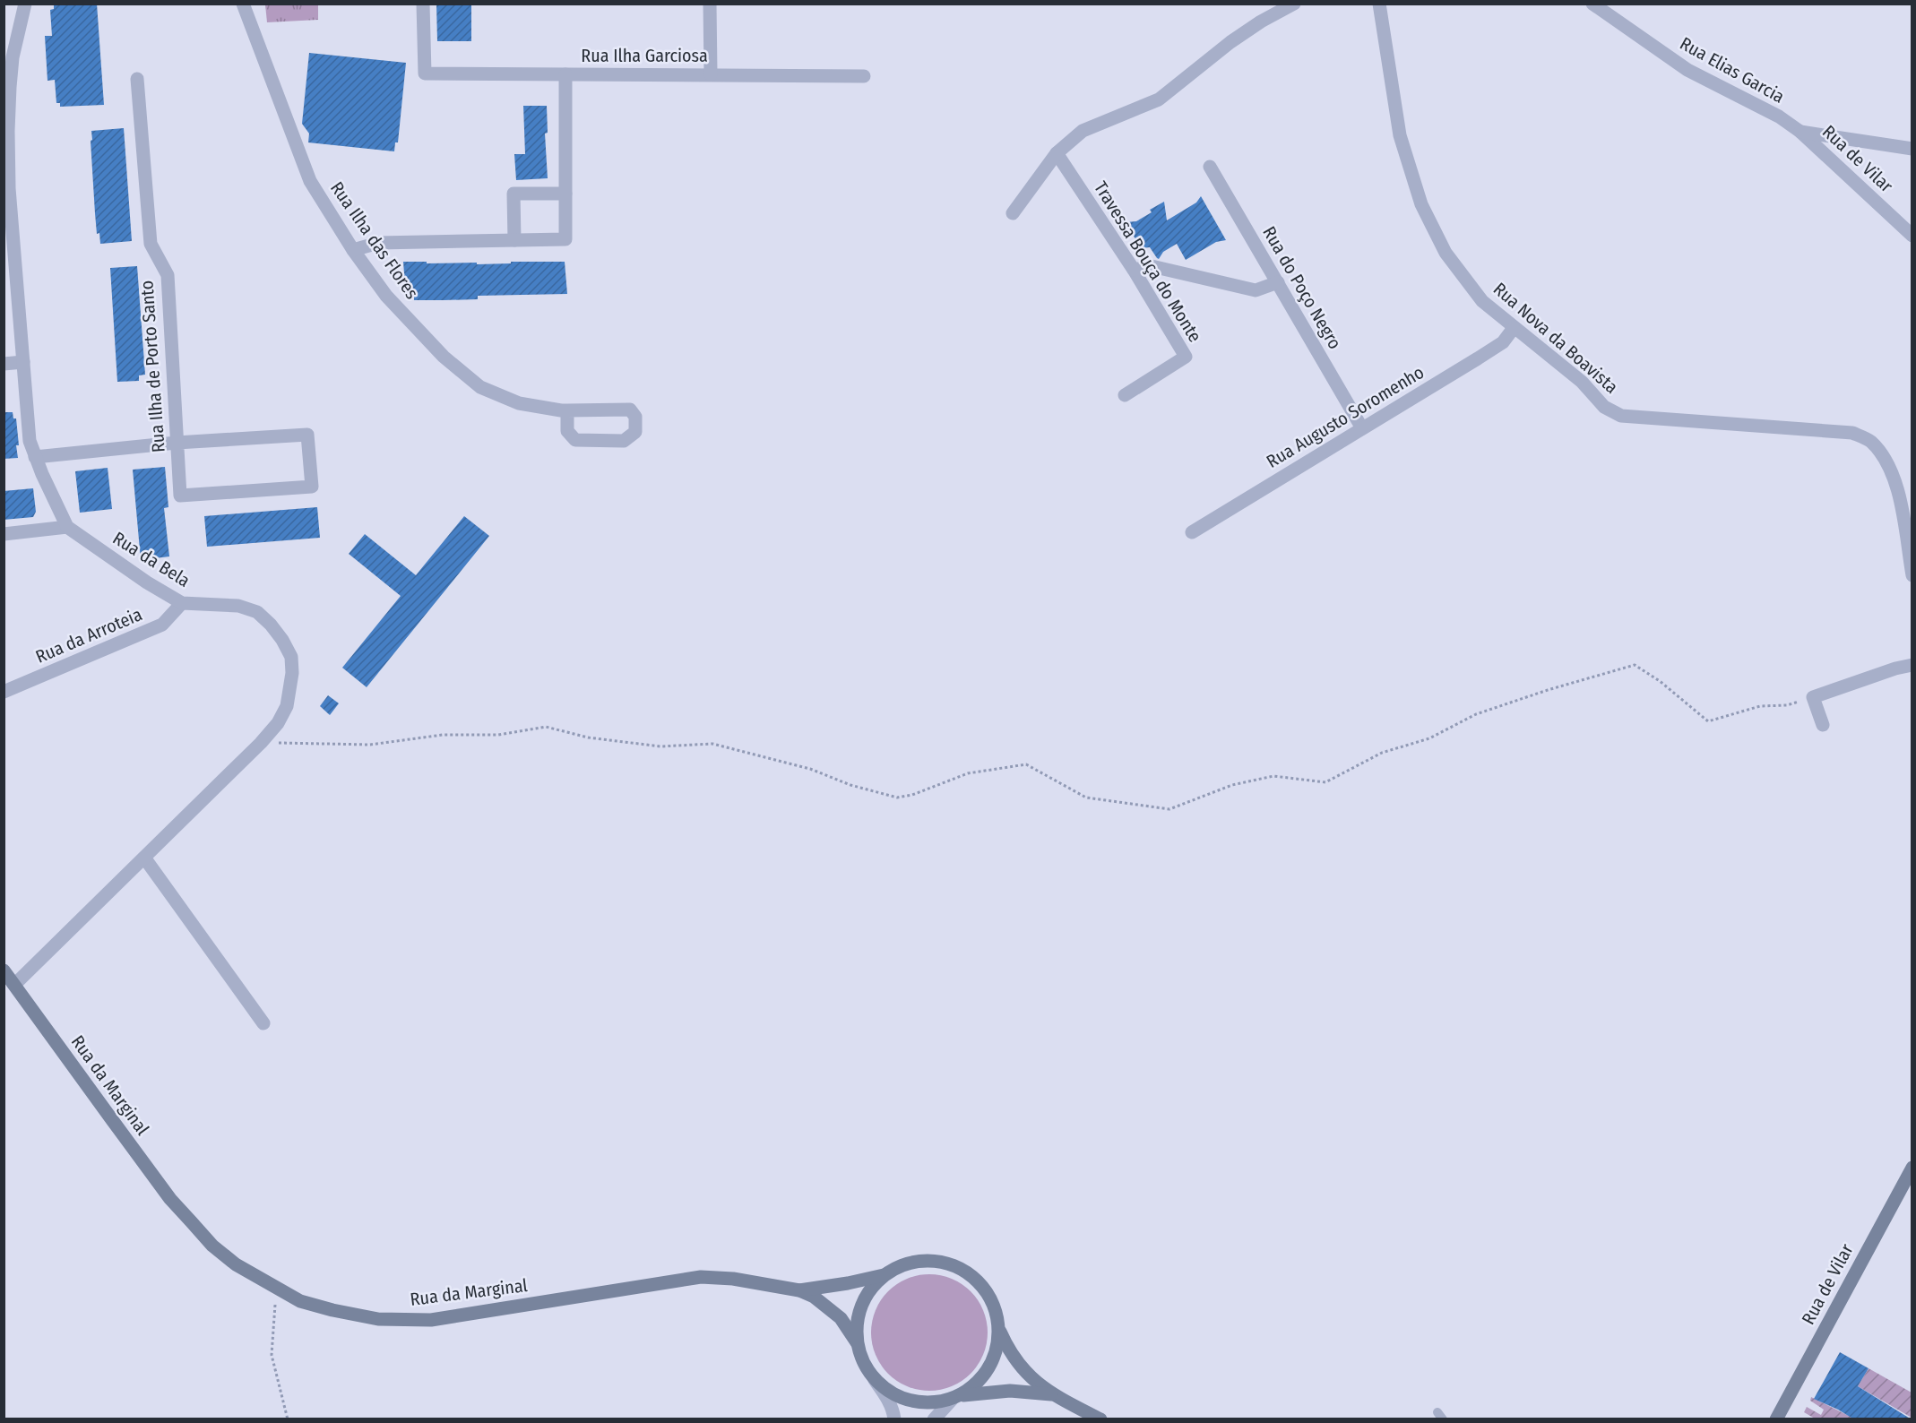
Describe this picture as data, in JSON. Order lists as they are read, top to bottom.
{
  "streets": {
    "street": [
      "Rua Ilha Garciosa",
      "Rua Elias Garcia",
      "Rua de Vilar",
      "Rua Ilha das Flores",
      "Travessa Bouça do Monte",
      "Rua do Poço Negro",
      "Rua Nova da Boavista",
      "Rua Ilha de Porto Santo",
      "Rua Augusto Soromenho",
      "Rua da Bela",
      "Rua da Arroteia",
      "Rua da Marginal"
    ]
  },
  "crossings": [
    ["Rua Elias Garcia", "Rua de Vilar"],
    ["Rua do Poço Negro", "Rua Augusto Soromenho"],
    ["Rua Nova da Boavista", "Rua Augusto Soromenho"],
    ["Rua da Bela", "Rua da Arroteia"],
    ["Rua da Bela", "Rua da Marginal"]
  ]
}
